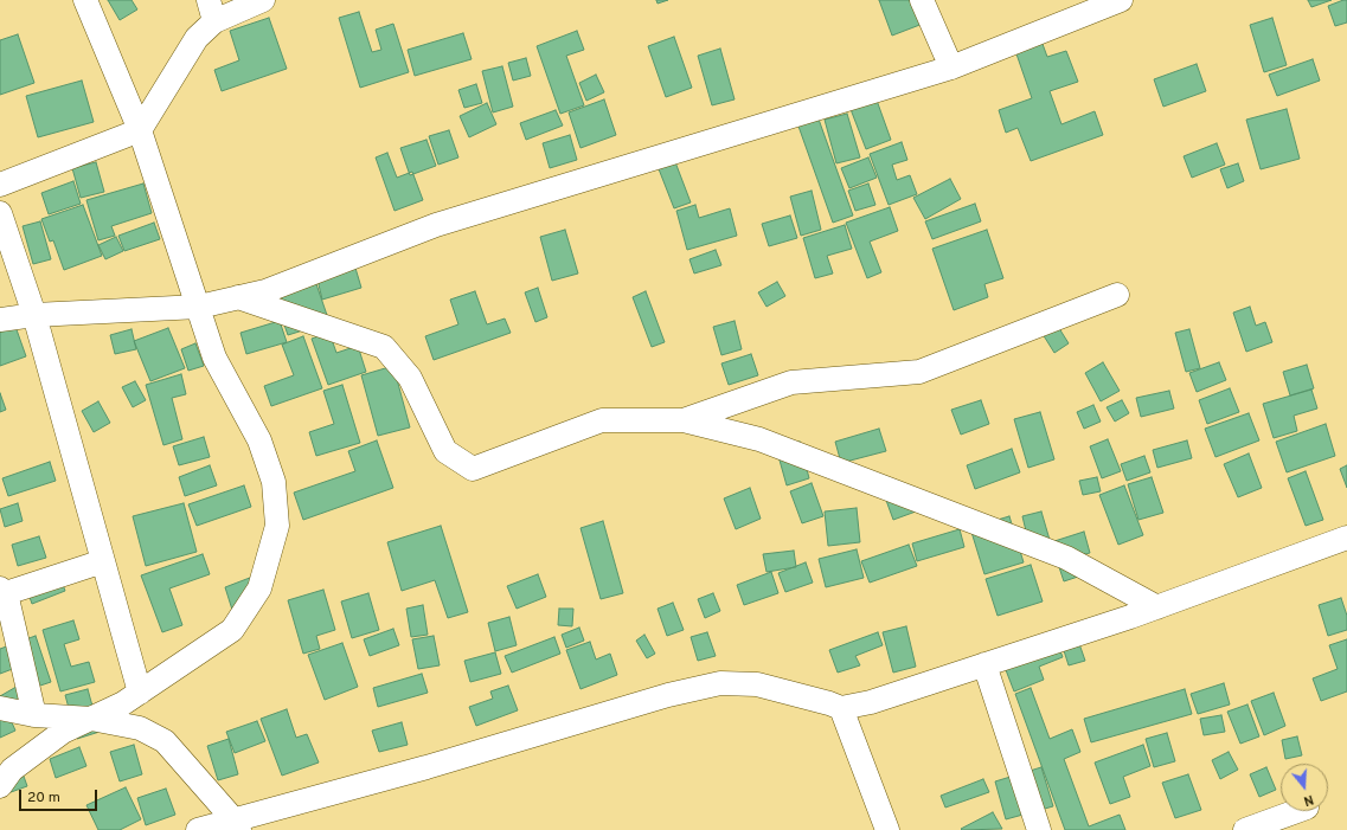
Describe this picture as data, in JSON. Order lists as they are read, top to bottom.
{
  "scale_bar": "20 m",
  "north": "bottom"
}
